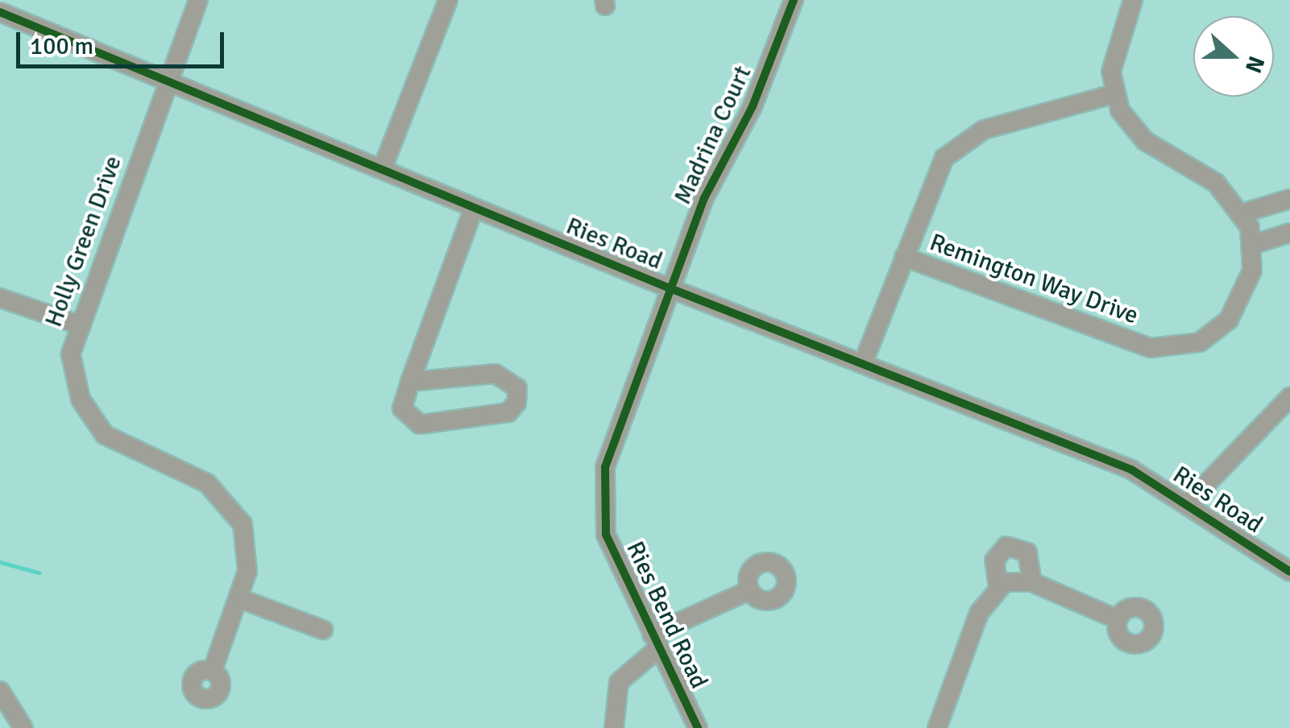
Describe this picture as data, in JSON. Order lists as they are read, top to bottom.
{
  "streets": {
    "street": [
      "Madrina Court",
      "Holly Green Drive",
      "Ries Road",
      "Remington Way Drive",
      "Ries Bend Road"
    ]
  },
  "crossings": [
    ["Madrina Court", "Ries Road"],
    ["Madrina Court", "Ries Bend Road"],
    ["Holly Green Drive", "Ries Road"],
    ["Ries Road", "Ries Bend Road"]
  ],
  "scale_bar": "100 m",
  "north": "right"
}
